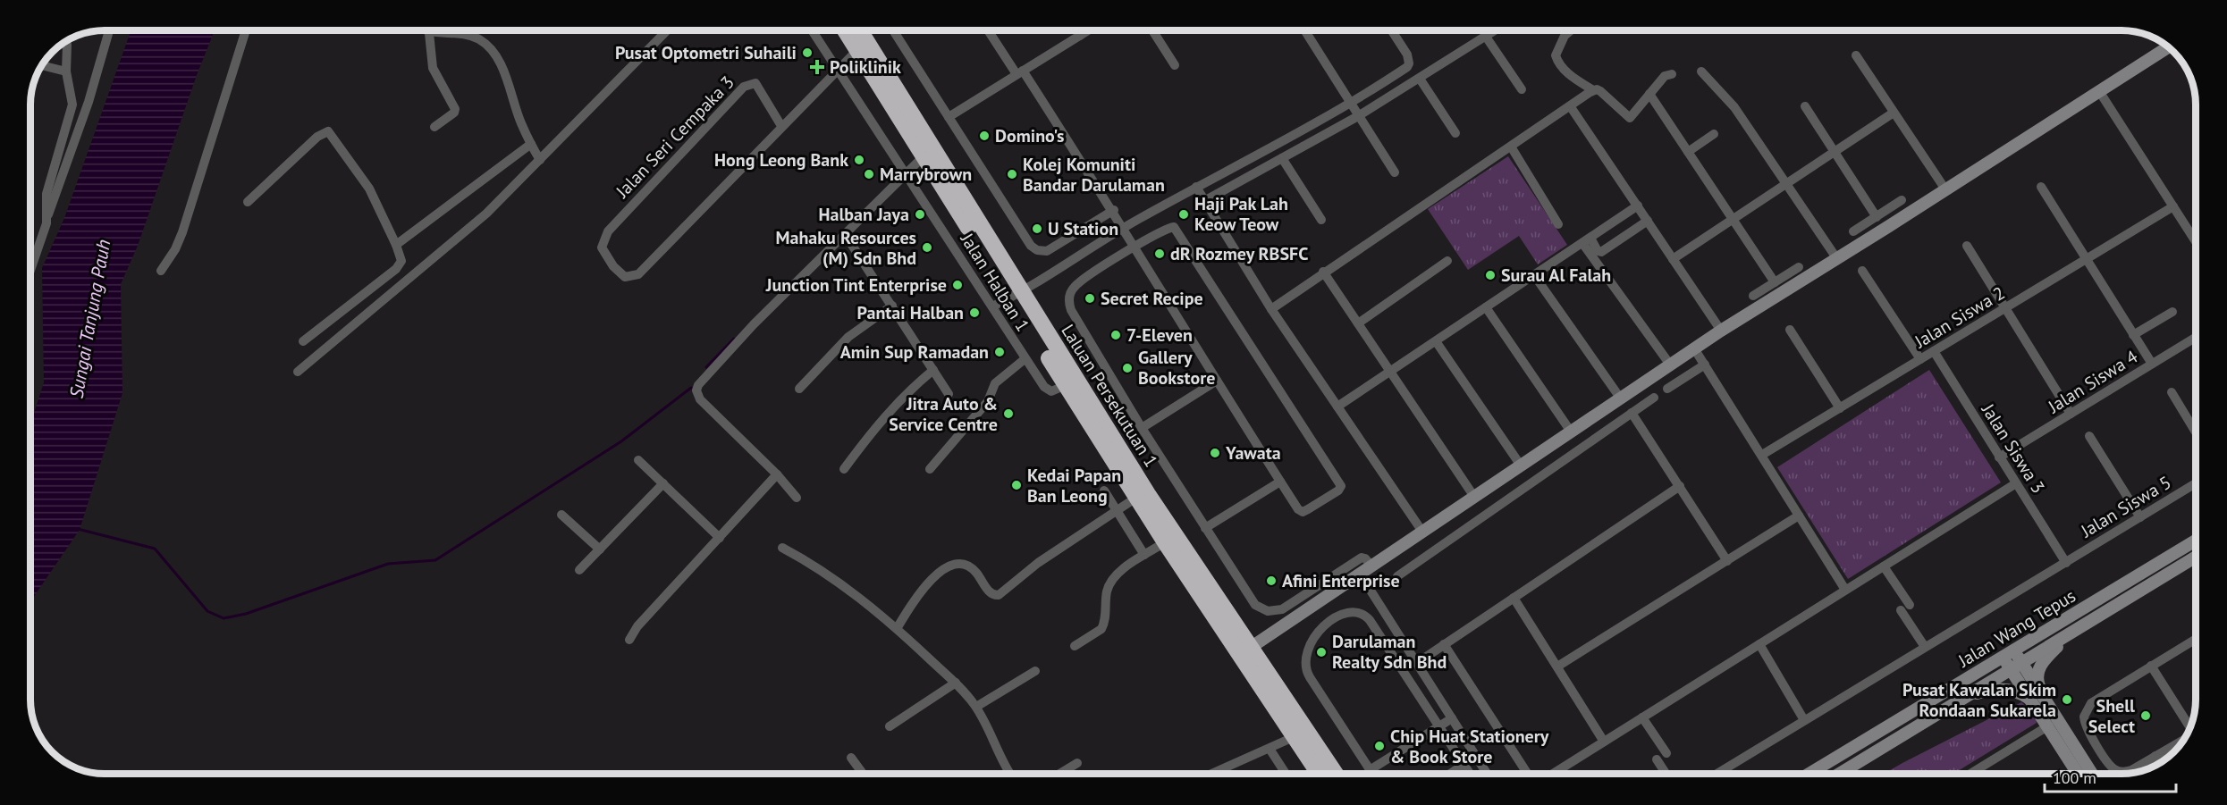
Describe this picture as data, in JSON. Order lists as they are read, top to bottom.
{
  "streets": {
    "highway": ["Laluan Persekutuan 1"],
    "street": [
      "Jalan Seri Cempaka 3",
      "Jalan Halban 1",
      "Jalan Siswa 2",
      "Jalan Siswa 4",
      "Jalan Siswa 3",
      "Jalan Siswa 5",
      "Jalan Wang Tepus"
    ]
  },
  "crossings": [
    ["Jalan Halban 1", "Laluan Persekutuan 1"],
    ["Jalan Siswa 2", "Jalan Siswa 3"],
    ["Jalan Siswa 4", "Jalan Siswa 3"],
    ["Jalan Siswa 3", "Jalan Siswa 5"]
  ],
  "water": ["Sungai Tanjung Pauh"],
  "places": {
    "other": [
      "Pusat Optometri Suhaili",
      "Domino's",
      "Hong Leong Bank",
      "Marrybrown",
      "Kolej Komuniti Bandar Darulaman",
      "Halban Jaya",
      "Haji Pak Lah Keow Teow",
      "U Station",
      "Mahaku Resources (M) Sdn Bhd",
      "dR Rozmey RBSFC",
      "Surau Al Falah",
      "Junction Tint Enterprise",
      "Secret Recipe",
      "Pantai Halban",
      "7-Eleven",
      "Amin Sup Ramadan",
      "Gallery Bookstore",
      "Jitra Auto & Service Centre",
      "Yawata",
      "Kedai Papan Ban Leong",
      "Afini Enterprise",
      "Darulaman Realty Sdn Bhd",
      "Pusat Kawalan Skim Rondaan Sukarela",
      "Shell Select",
      "Chip Huat Stationery & Book Store"
    ],
    "health": ["Poliklinik"]
  },
  "scale_bar": "100 m"
}
